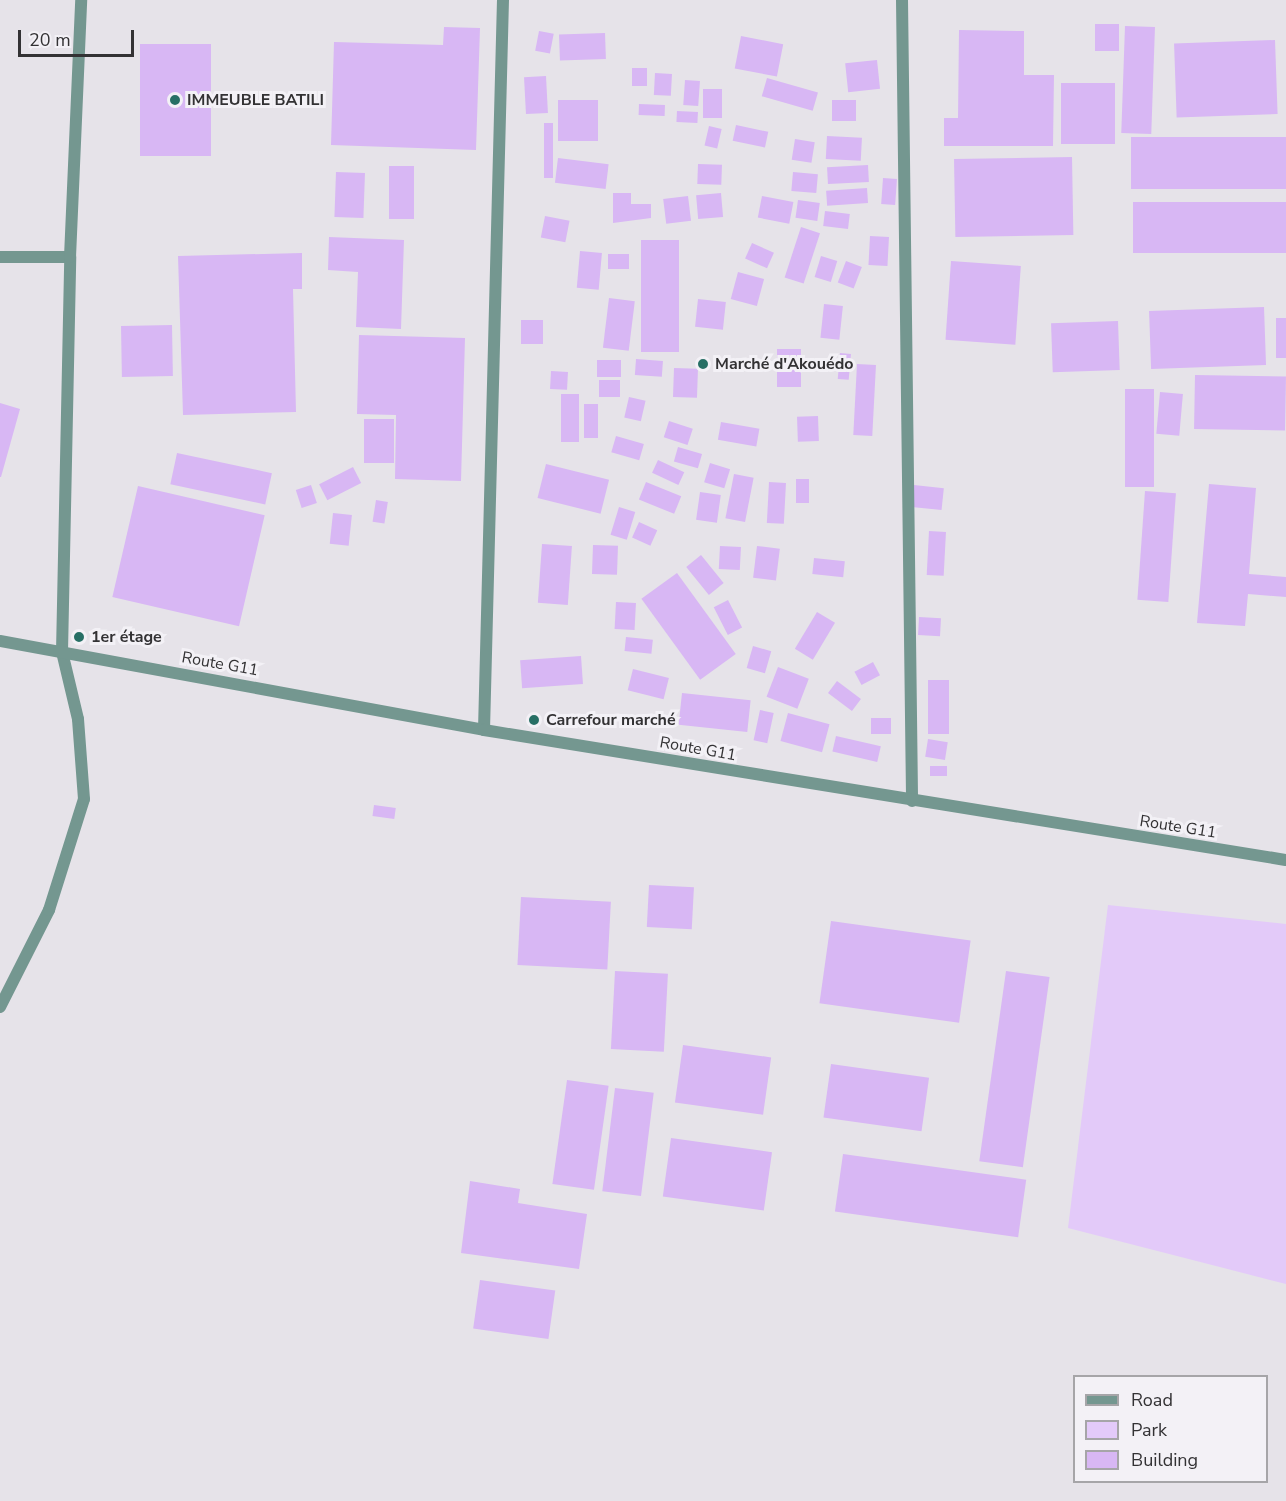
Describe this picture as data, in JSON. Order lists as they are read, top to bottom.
{
  "streets": {
    "street": ["Route G11"]
  },
  "places": [
    "IMMEUBLE BATILI",
    "Marché d'Akouédo",
    "1er étage",
    "Carrefour marché"
  ],
  "legend": ["Road", "Park", "Building"],
  "scale_bar": "20 m"
}
